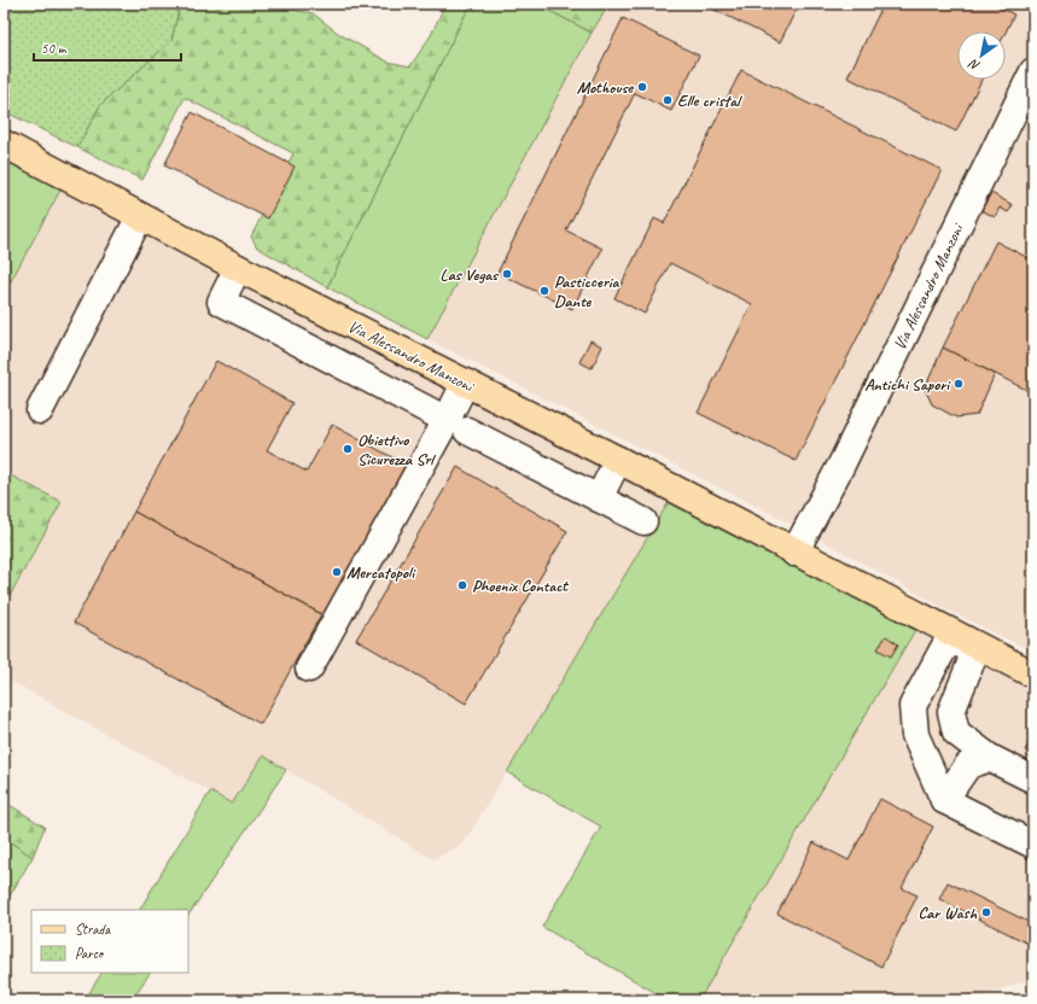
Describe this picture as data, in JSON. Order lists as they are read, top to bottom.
{
  "streets": {
    "main road": ["Via Alessandro Manzoni"]
  },
  "places": [
    "Mothouse",
    "Elle cristal",
    "Las Vegas",
    "Pasticceria Dante",
    "Antichi Sapori",
    "Obiettivo Sicurezza Srl",
    "Mercatopoli",
    "Phoenix Contact",
    "Car Wash"
  ],
  "legend": ["Strada", "Parco"],
  "scale_bar": "50 m",
  "north": "bottom left"
}
